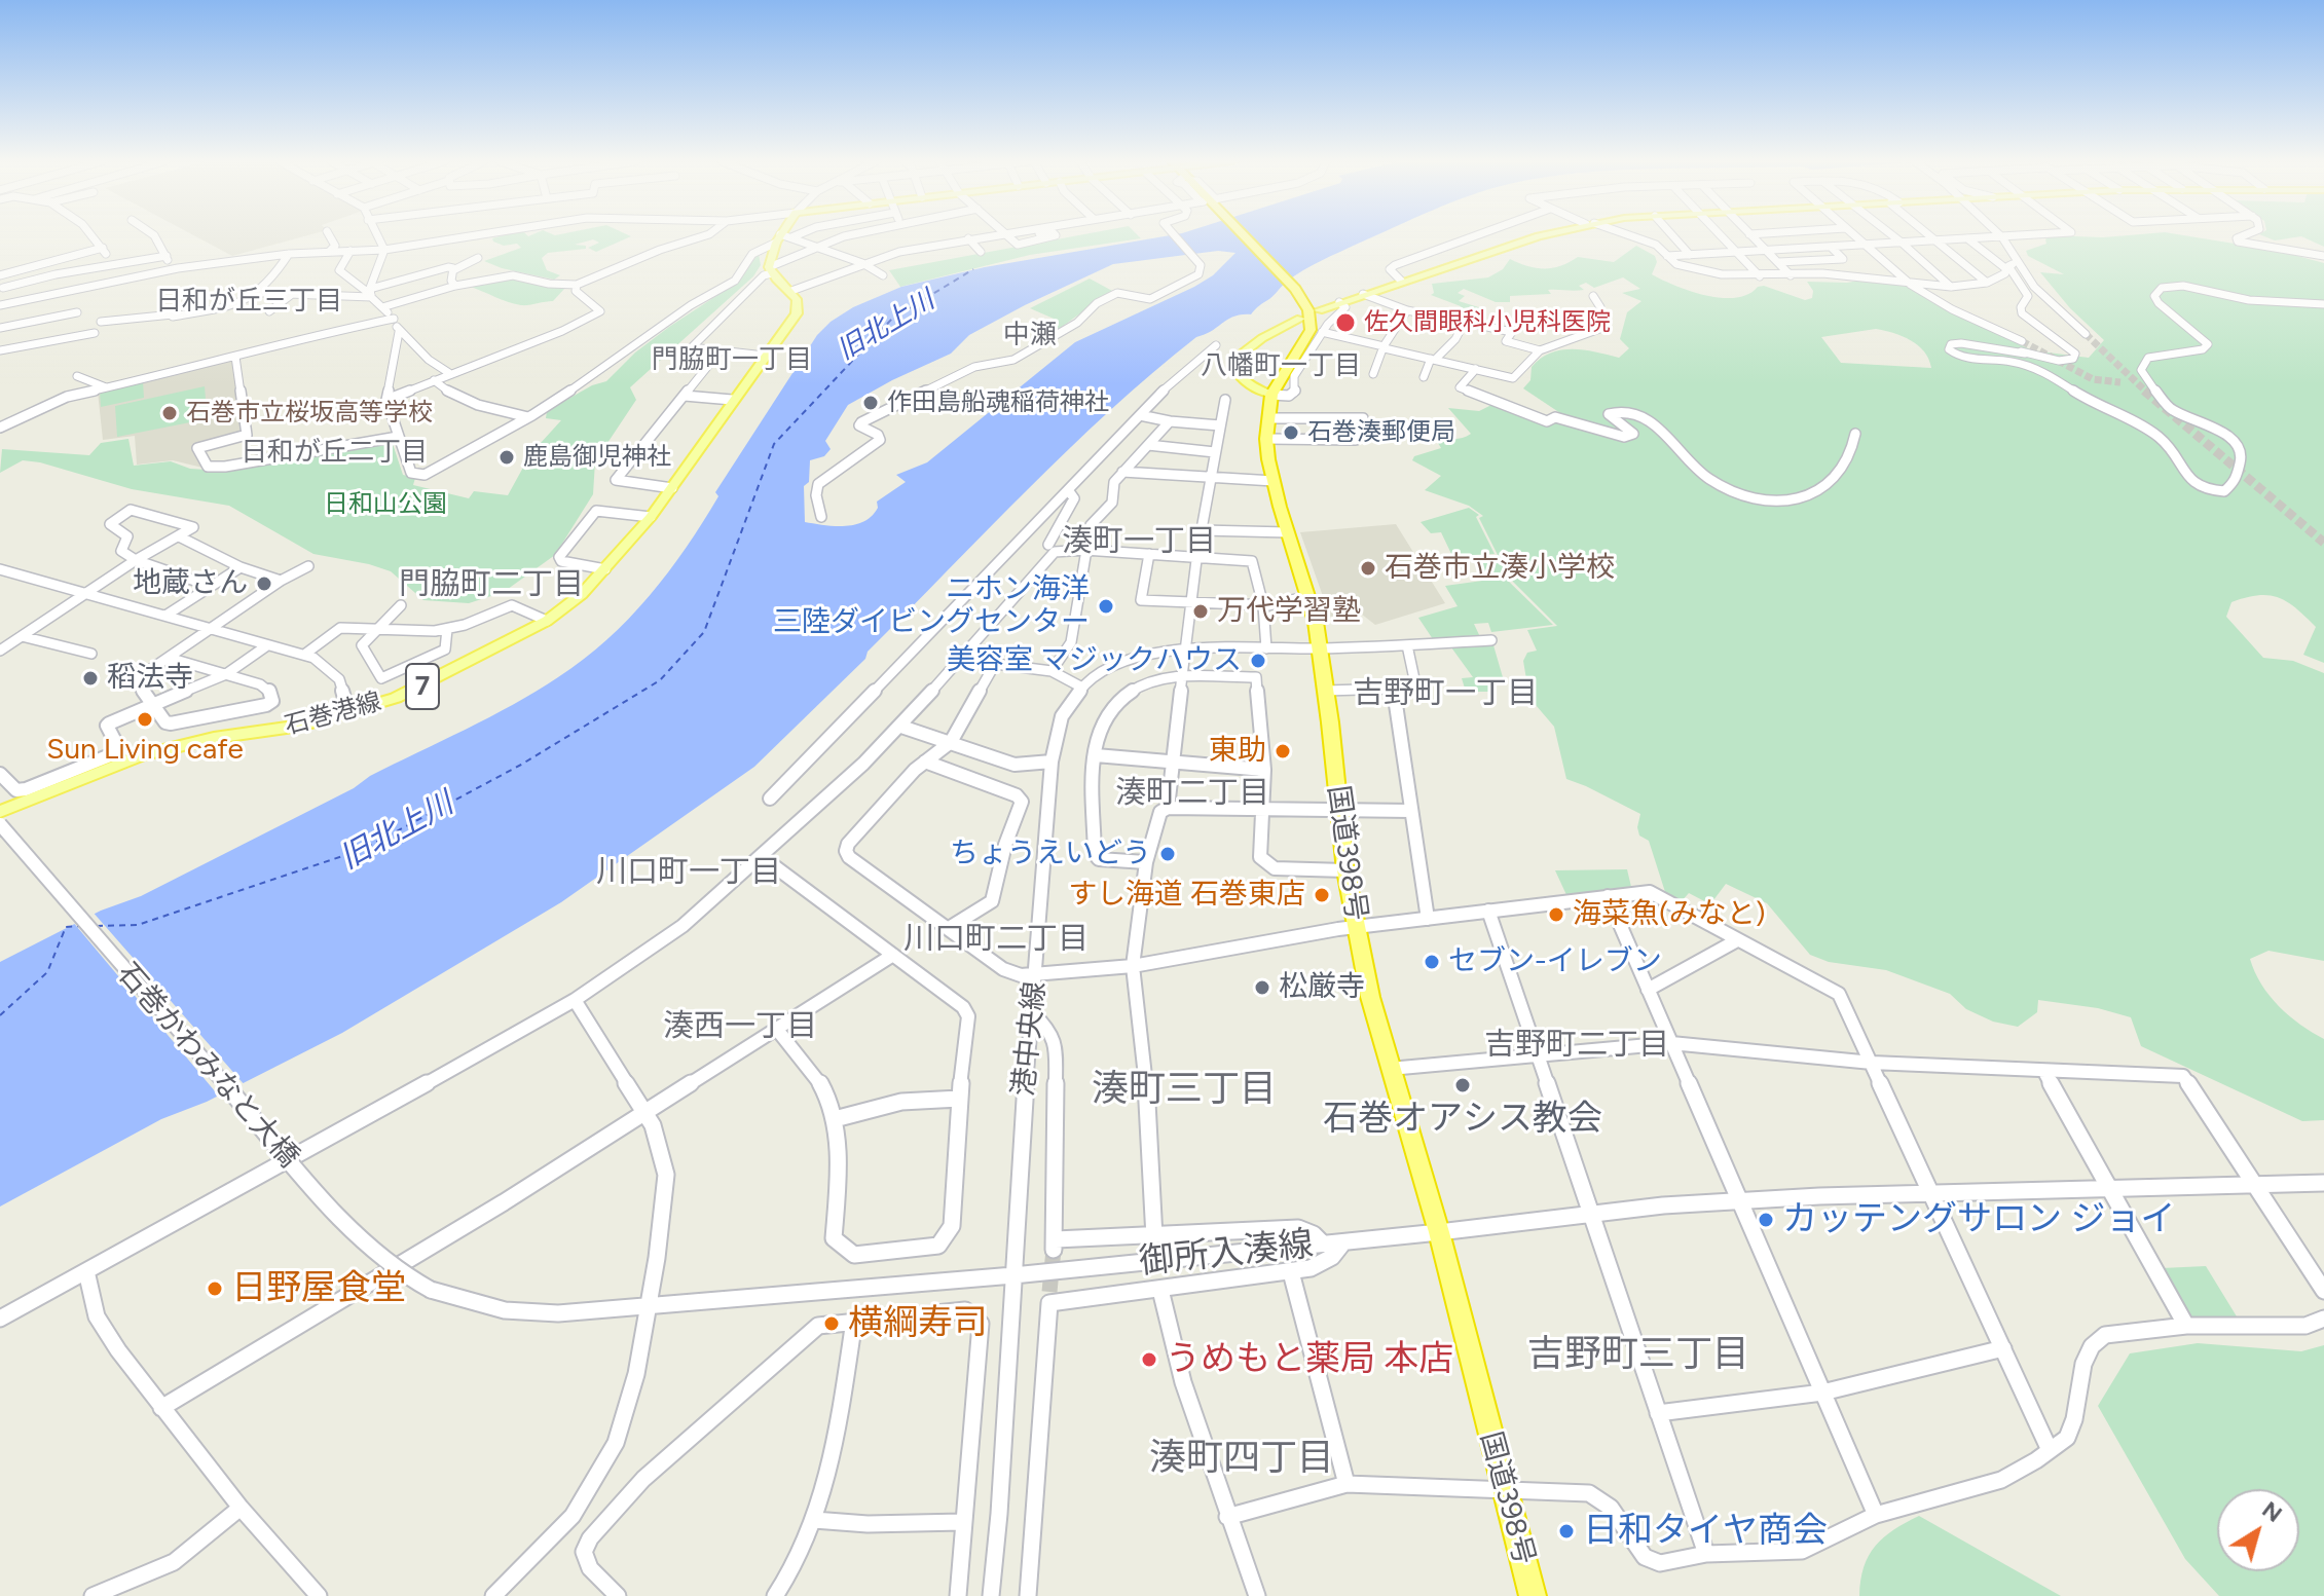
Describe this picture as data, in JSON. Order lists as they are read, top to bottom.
{
  "streets": {
    "highway": ["国道398号"],
    "main road": ["7", "石巻港線"],
    "street": ["港中央線", "石巻かわみなと大橋", "御所入湊線"]
  },
  "crossings": [
    ["国道398号", "港中央線"],
    ["国道398号", "御所入湊線"],
    ["港中央線", "御所入湊線"],
    ["石巻かわみなと大橋", "御所入湊線"]
  ],
  "districts": [
    "日和が丘三丁目",
    "中瀬",
    "門脇町一丁目",
    "八幡町一丁目",
    "日和が丘二丁目",
    "湊町一丁目",
    "門脇町二丁目",
    "吉野町一丁目",
    "湊町二丁目",
    "川口町一丁目",
    "川口町二丁目",
    "湊西一丁目",
    "吉野町二丁目",
    "湊町三丁目",
    "吉野町三丁目",
    "湊町四丁目"
  ],
  "water": ["旧北上川"],
  "parks": ["日和山公園"],
  "places": [
    "佐久間眼科小児科医院",
    "作田島船魂稲荷神社",
    "石巻市立桜坂高等学校",
    "石巻湊郵便局",
    "鹿島御児神社",
    "石巻市立湊小学校",
    "地蔵さん",
    "ニホン海洋 三陸ダイビングセンター",
    "万代学習塾",
    "美容室 マジックハウス",
    "稻法寺",
    "Sun Living cafe",
    "東助",
    "ちょうえいどう",
    "すし海道 石巻東店",
    "海菜魚(みなと)",
    "セブン-イレブン",
    "松厳寺",
    "石巻オアシス教会",
    "カッテングサロン ジョイ",
    "日野屋食堂",
    "横綱寿司",
    "うめもと薬局 本店",
    "日和タイヤ商会"
  ],
  "north": "top right"
}
